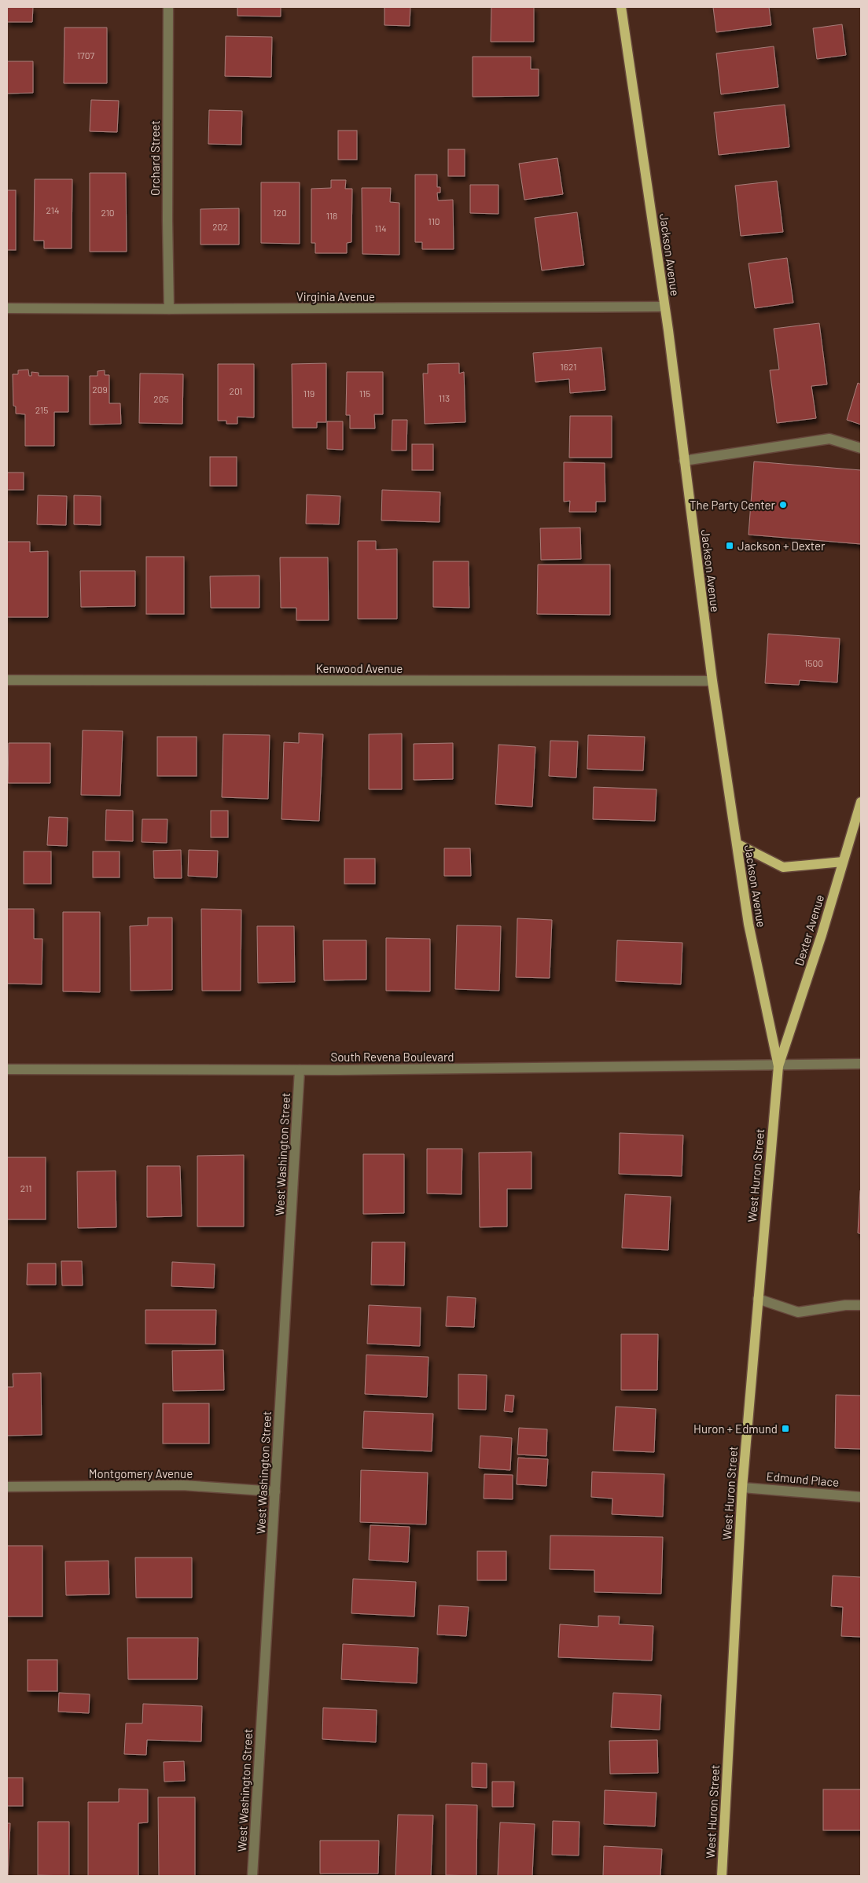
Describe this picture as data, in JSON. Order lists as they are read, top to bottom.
{
  "streets": {
    "main road": ["Jackson Avenue", "Dexter Avenue", "West Huron Street"],
    "street": [
      "Orchard Street",
      "Virginia Avenue",
      "Kenwood Avenue",
      "South Revena Boulevard",
      "West Washington Street",
      "Montgomery Avenue",
      "Edmund Place"
    ]
  },
  "crossings": [
    ["Orchard Street", "Virginia Avenue"],
    ["Jackson Avenue", "Virginia Avenue"],
    ["Jackson Avenue", "Kenwood Avenue"],
    ["Jackson Avenue", "Dexter Avenue"],
    ["Jackson Avenue", "South Revena Boulevard"],
    ["Jackson Avenue", "West Huron Street"],
    ["Dexter Avenue", "South Revena Boulevard"],
    ["Dexter Avenue", "West Huron Street"],
    ["South Revena Boulevard", "West Washington Street"],
    ["South Revena Boulevard", "West Huron Street"],
    ["West Washington Street", "Montgomery Avenue"],
    ["West Huron Street", "Edmund Place"]
  ],
  "places": {
    "other": ["The Party Center"],
    "transit": ["Jackson + Dexter", "Huron + Edmund"]
  },
  "house_numbers": [
    "1707",
    "214",
    "210",
    "120",
    "118",
    "110",
    "202",
    "114",
    "1621",
    "209",
    "201",
    "119",
    "115",
    "113",
    "205",
    "215",
    "1500",
    "211"
  ]
}
